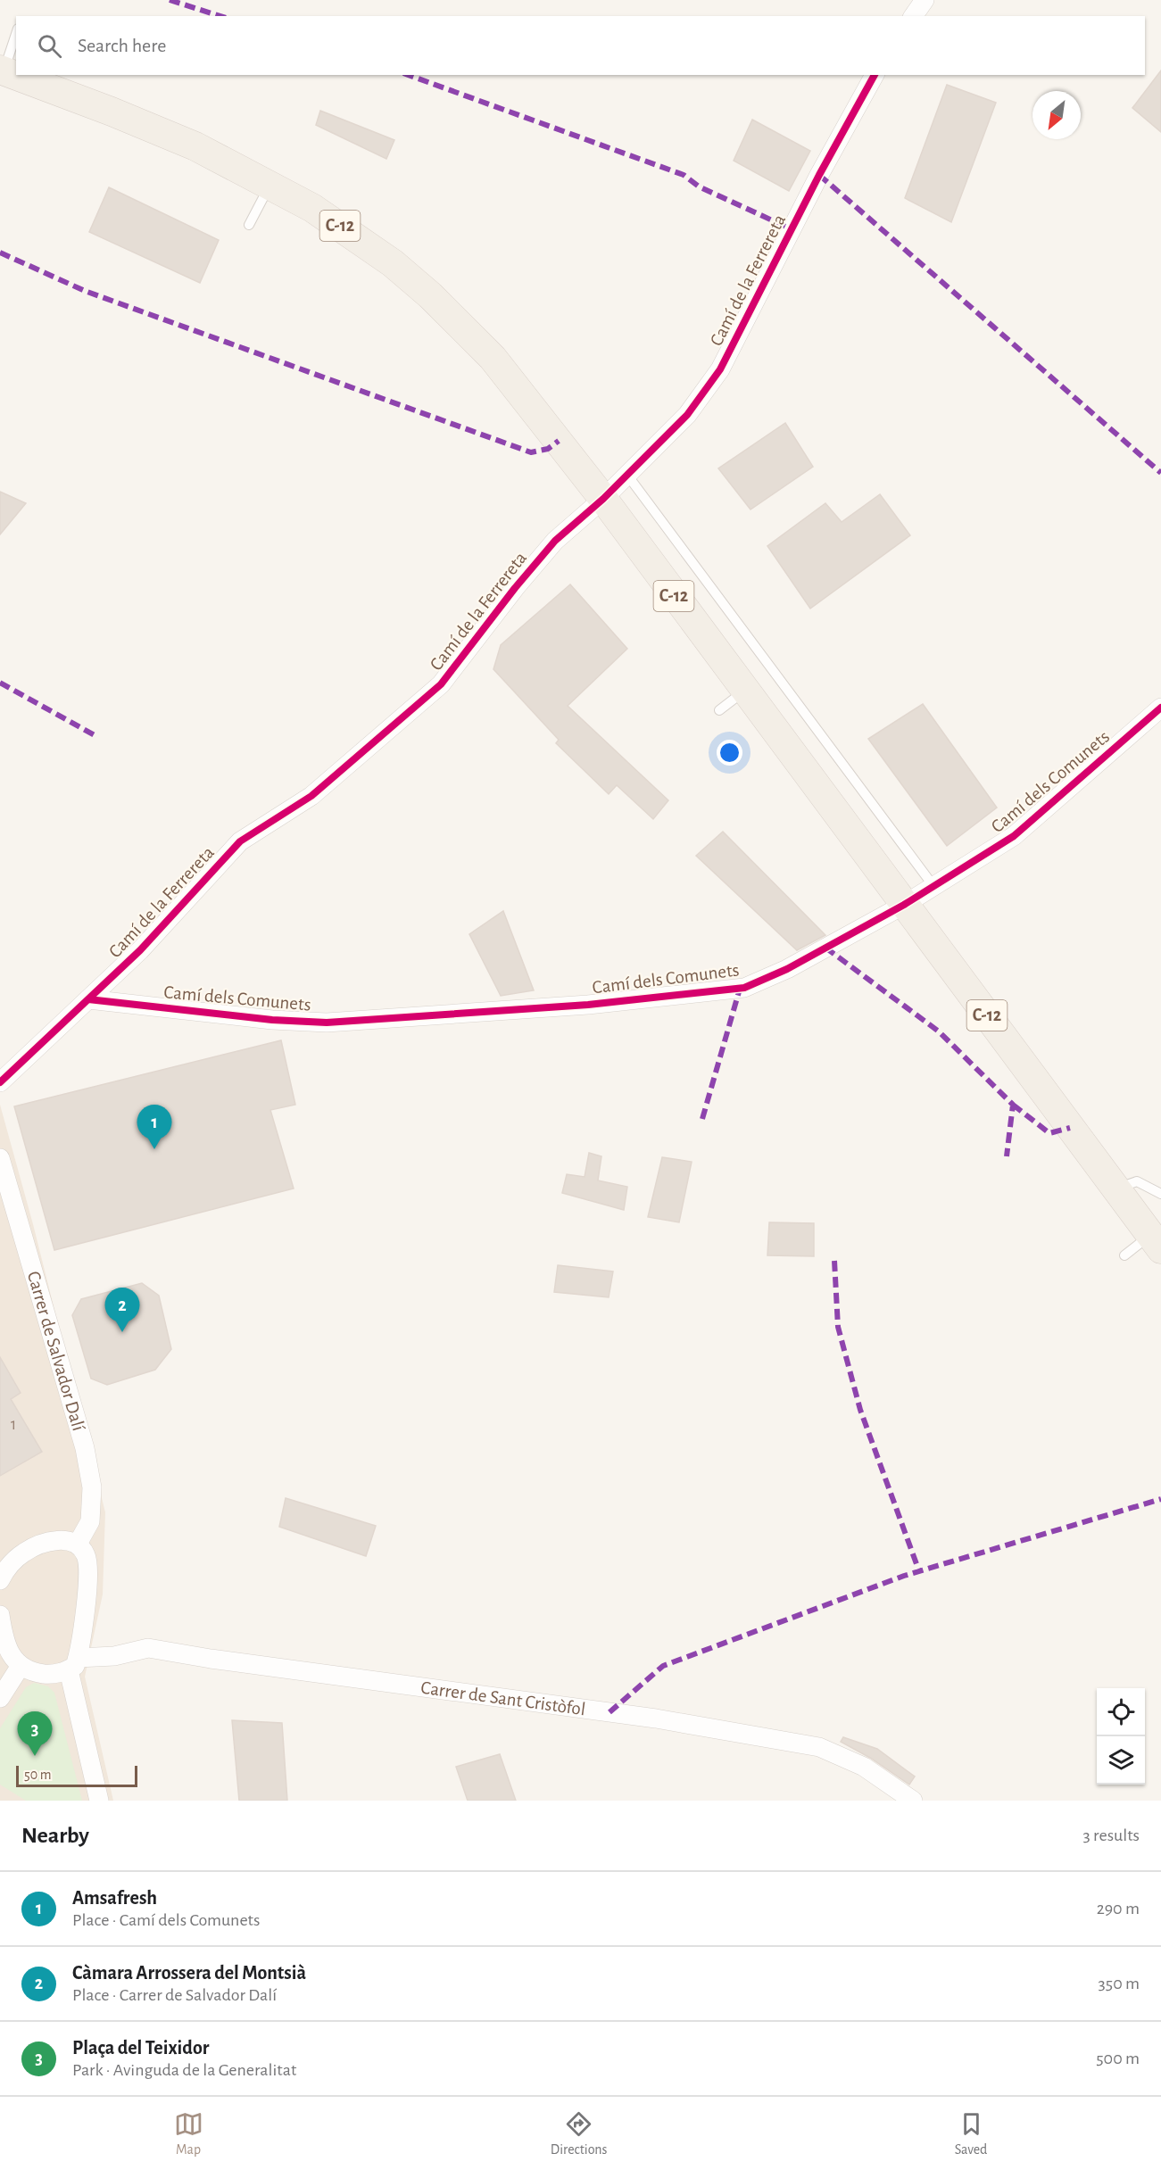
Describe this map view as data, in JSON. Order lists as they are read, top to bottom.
{
  "streets": {
    "main road": ["C-12"],
    "street": [
      "Camí de la Ferrereta",
      "Camí dels Comunets",
      "Carrer de Salvador Dalí",
      "Carrer de Sant Cristòfol"
    ]
  },
  "crossings": [
    ["C-12", "Camí de la Ferrereta"],
    ["C-12", "Camí dels Comunets"],
    ["Camí de la Ferrereta", "Camí dels Comunets"]
  ],
  "house_numbers": ["1"],
  "scale_bar": "50 m",
  "north": "bottom left",
  "page": {
    "search": "Search here",
    "pins": ["1", "2", "3"],
    "scale": "50 m",
    "heading": ["Nearby", "3 results"],
    "list": [
      {
        "mark": "1",
        "name": "Amsafresh",
        "note": "Place · Camí dels Comunets",
        "value": "290 m"
      },
      {
        "mark": "2",
        "name": "Càmara Arrossera del Montsià",
        "note": "Place · Carrer de Salvador Dalí",
        "value": "350 m"
      },
      {
        "mark": "3",
        "name": "Plaça del Teixidor",
        "note": "Park · Avinguda de la Generalitat",
        "value": "500 m"
      }
    ],
    "nav": ["Map", "Directions", "Saved"]
  }
}
